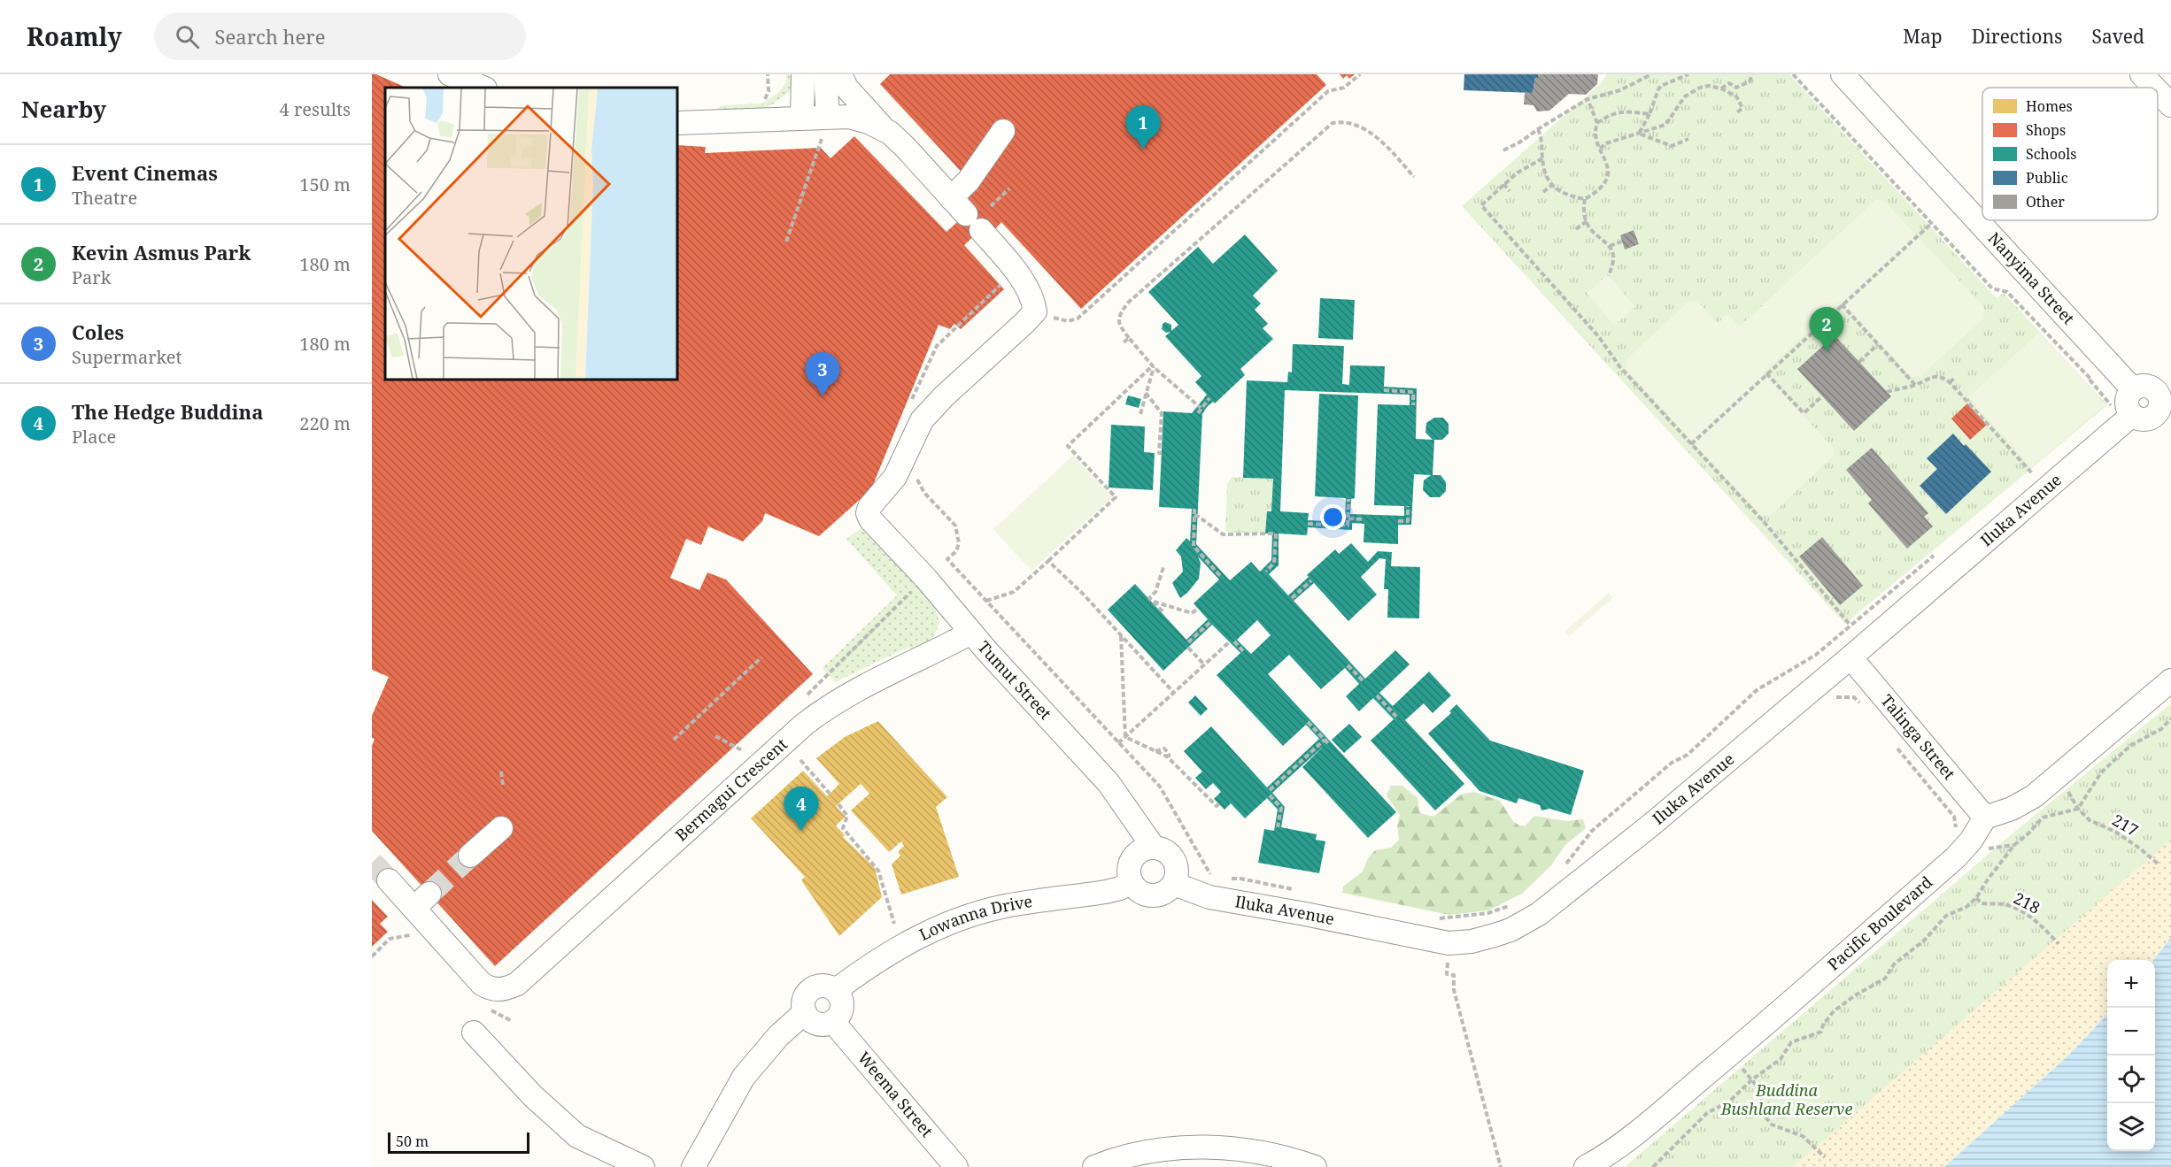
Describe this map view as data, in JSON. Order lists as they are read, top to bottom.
{
  "streets": {
    "street": [
      "Nanyima Street",
      "Iluka Avenue",
      "Tumut Street",
      "Talinga Street",
      "Bermagui Crescent",
      "Lowanna Drive",
      "Pacific Boulevard",
      "Weema Street"
    ],
    "path": ["217", "218"]
  },
  "crossings": [
    ["Nanyima Street", "Iluka Avenue"],
    ["Iluka Avenue", "Tumut Street"],
    ["Iluka Avenue", "Talinga Street"],
    ["Iluka Avenue", "Lowanna Drive"],
    ["Tumut Street", "Bermagui Crescent"],
    ["Tumut Street", "Lowanna Drive"],
    ["Talinga Street", "Pacific Boulevard"],
    ["Lowanna Drive", "Weema Street"]
  ],
  "parks": ["Buddina Bushland Reserve"],
  "legend": [
    "Homes",
    "Shops",
    "Schools",
    "Public",
    "Other"
  ],
  "scale_bar": "50 m",
  "page": {
    "header": "Roamly",
    "search": "Search here",
    "nav": ["Map", "Directions", "Saved"],
    "heading": ["Nearby", "4 results"],
    "pins": [
      "1",
      "2",
      "3",
      "4"
    ],
    "list": [
      {
        "mark": "1",
        "name": "Event Cinemas",
        "note": "Theatre",
        "value": "150 m"
      },
      {
        "mark": "2",
        "name": "Kevin Asmus Park",
        "note": "Park",
        "value": "180 m"
      },
      {
        "mark": "3",
        "name": "Coles",
        "note": "Supermarket",
        "value": "180 m"
      },
      {
        "mark": "4",
        "name": "The Hedge Buddina",
        "note": "Place",
        "value": "220 m"
      }
    ],
    "map_buttons": ["+", "−"],
    "scale": "50 m"
  }
}
